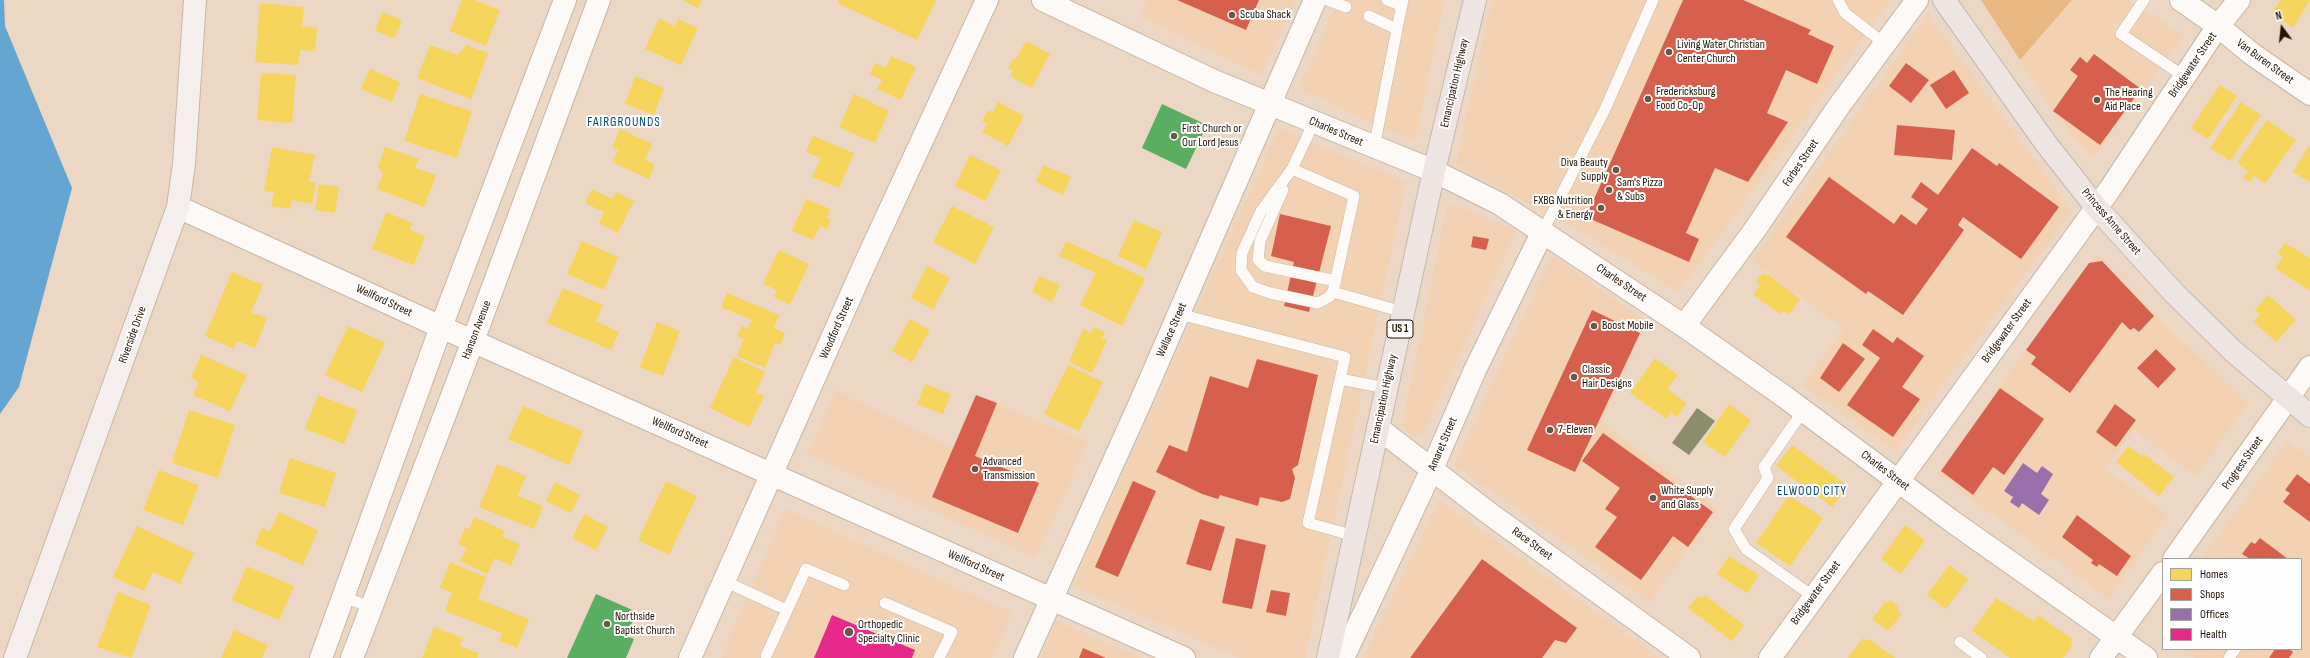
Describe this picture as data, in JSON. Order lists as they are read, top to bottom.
{
  "streets": {
    "main road": ["Emancipation Highway", "Princess Anne Street", "US 1"],
    "street": [
      "Van Buren Street",
      "Bridgewater Street",
      "Charles Street",
      "Forbes Street",
      "Wellford Street",
      "Woodford Street",
      "Hanson Avenue",
      "Wallace Street",
      "Riverside Drive",
      "Amaret Street",
      "Progress Street",
      "Race Street"
    ]
  },
  "crossings": [
    ["Van Buren Street", "Bridgewater Street"],
    ["Bridgewater Street", "Charles Street"],
    ["Bridgewater Street", "Princess Anne Street"],
    ["Emancipation Highway", "Charles Street"],
    ["Emancipation Highway", "Race Street"],
    ["Charles Street", "Forbes Street"],
    ["Charles Street", "Wallace Street"],
    ["Charles Street", "Amaret Street"],
    ["Princess Anne Street", "Progress Street"],
    ["Wellford Street", "Woodford Street"],
    ["Wellford Street", "Hanson Avenue"],
    ["Wellford Street", "Wallace Street"],
    ["Wellford Street", "Riverside Drive"],
    ["Amaret Street", "Race Street"]
  ],
  "districts": ["FAIRGROUNDS", "ELWOOD CITY"],
  "places": [
    "Scuba Shack",
    "Living Water Christian Center Church",
    "Fredericksburg Food Co-Op",
    "The Hearing Aid Place",
    "First Church or Our Lord Jesus",
    "Diva Beauty Supply",
    "Sam's Pizza & Subs",
    "FXBG Nutrition & Energy",
    "Boost Mobile",
    "Classic Hair Designs",
    "7-Eleven",
    "Advanced Transmission",
    "White Supply and Glass",
    "Northside Baptist Church",
    "Orthopedic Specialty Clinic"
  ],
  "legend": [
    "Homes",
    "Shops",
    "Offices",
    "Health"
  ],
  "north": "top"
}
